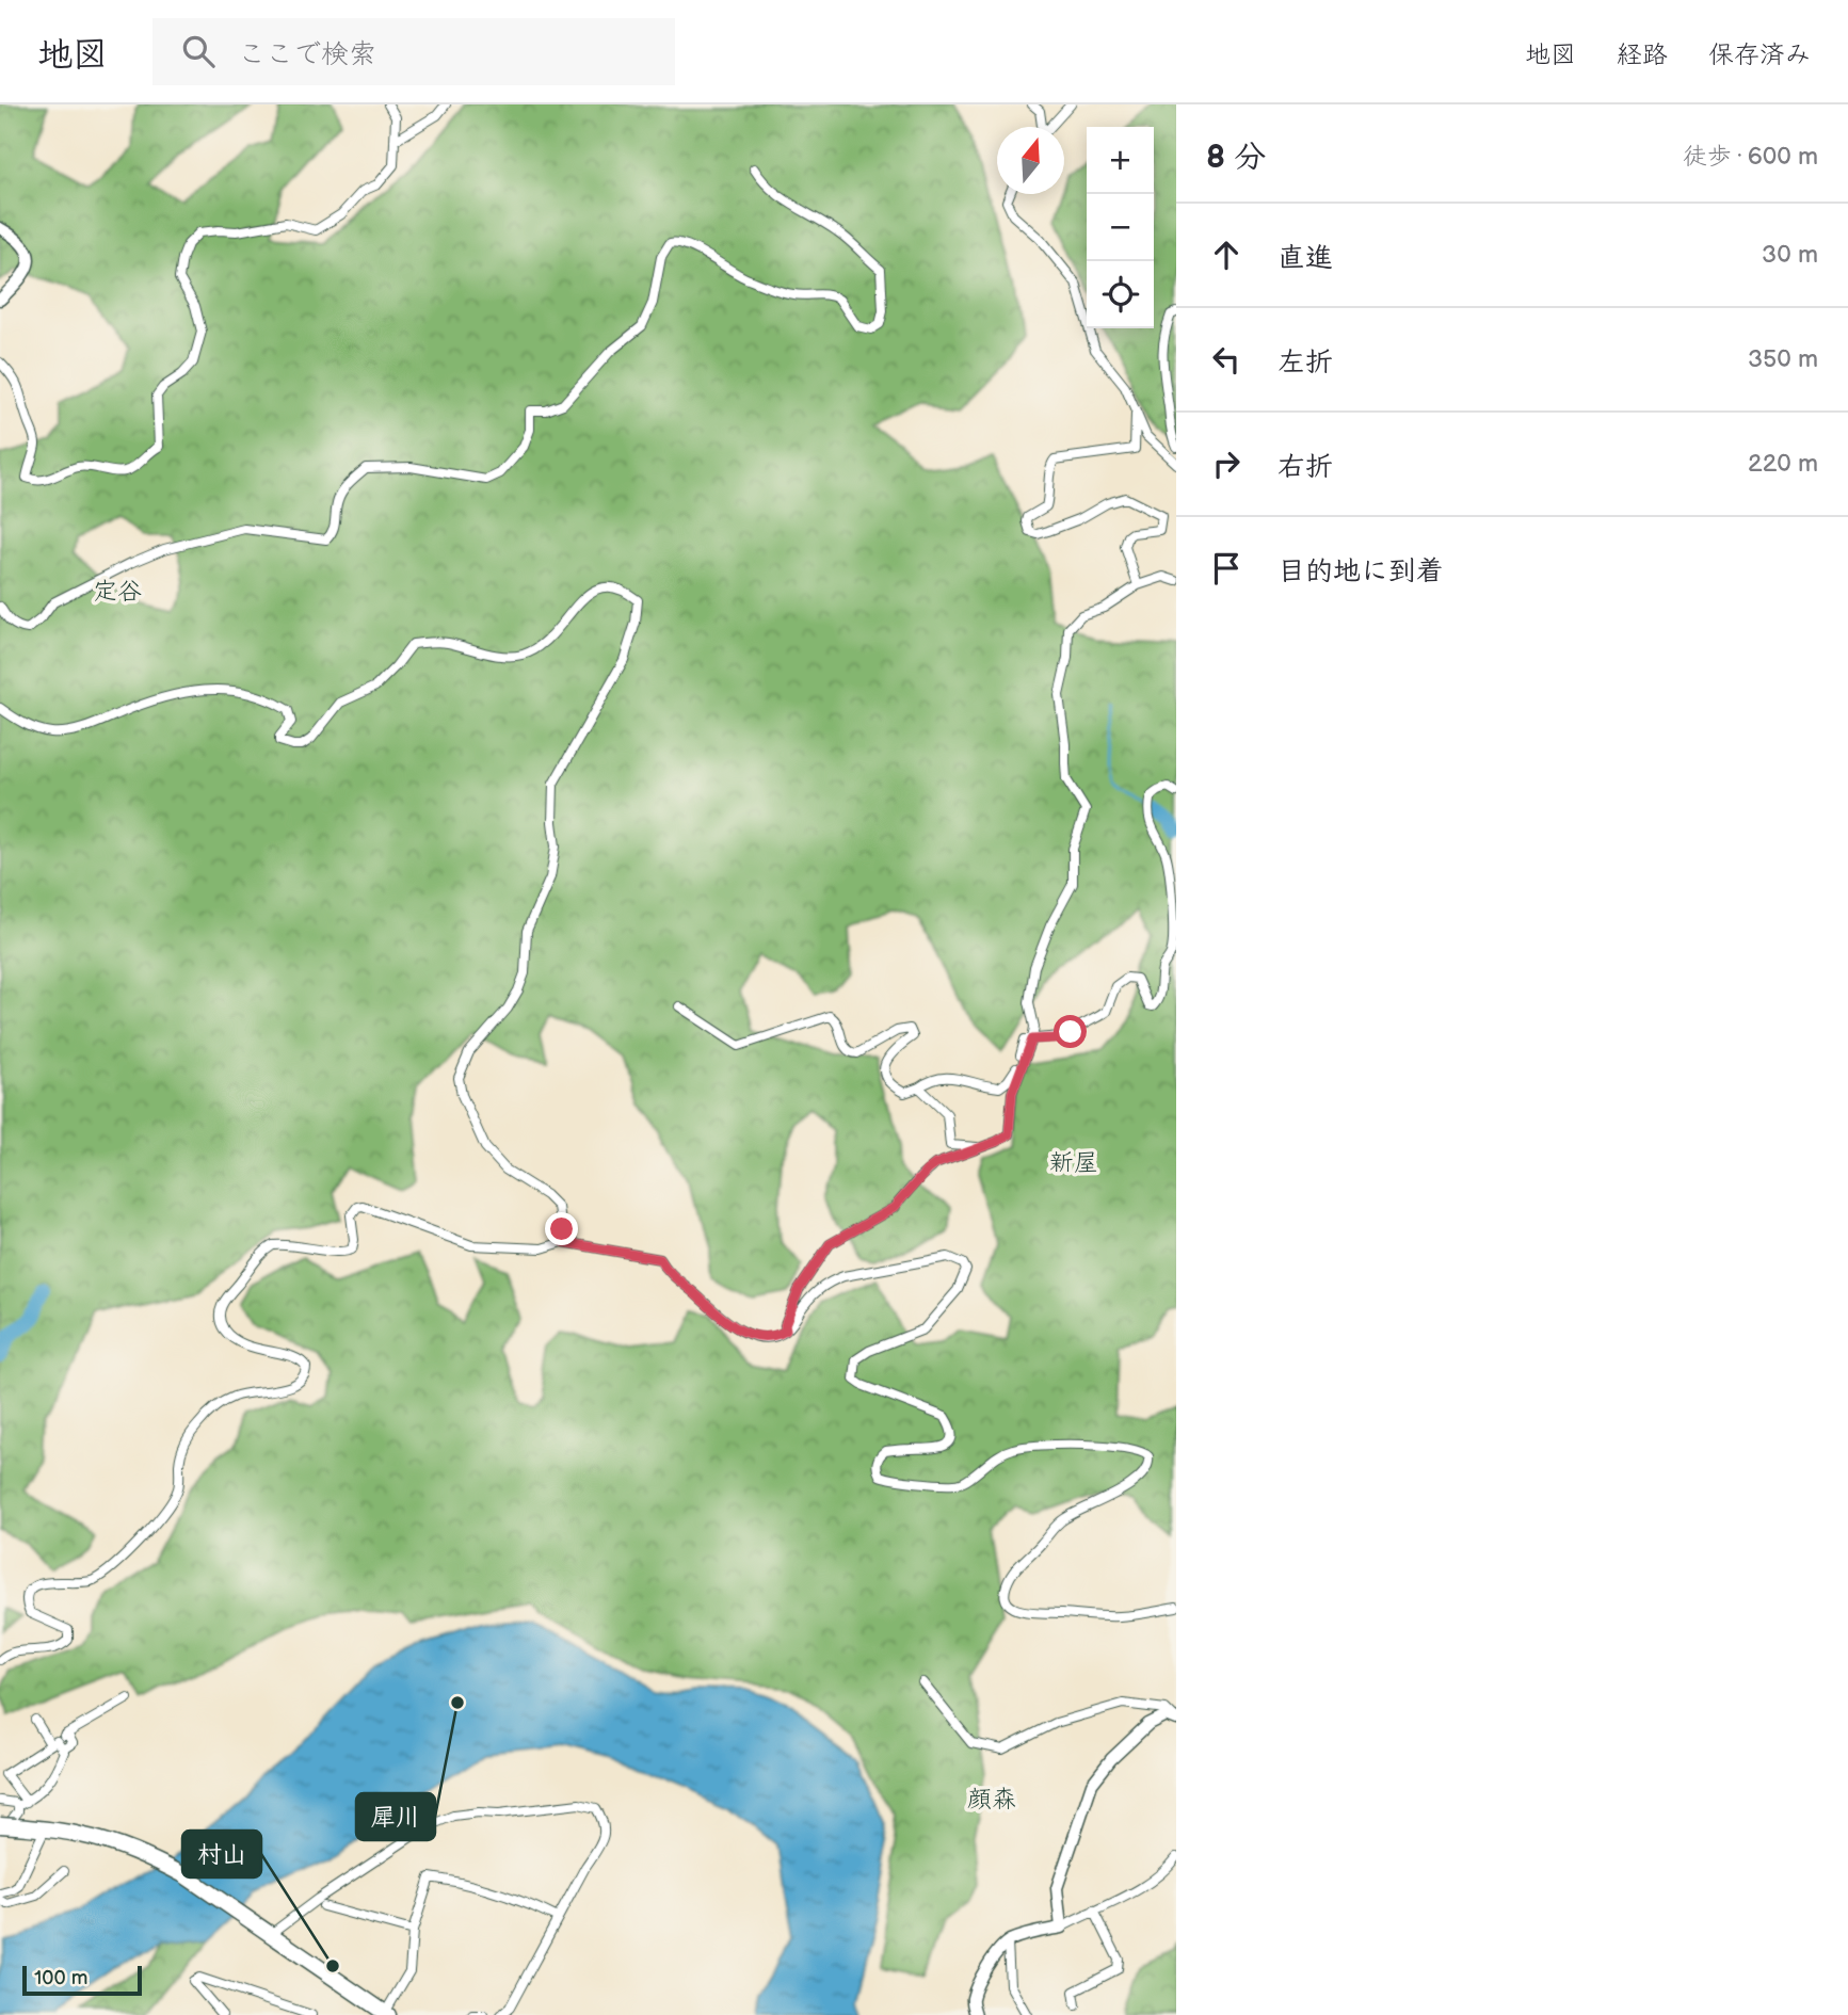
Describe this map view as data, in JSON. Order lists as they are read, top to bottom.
{
  "districts": ["定谷", "新屋", "顔森"],
  "places": ["犀川", "村山"],
  "scale_bar": "100 m",
  "north": "top",
  "page": {
    "header": "地図",
    "search": "ここで検索",
    "nav": ["地図", "経路", "保存済み"],
    "heading": ["8 分", "徒歩 · 600 m"],
    "map_buttons": ["+", "−"],
    "list": [
      ["直進", "30 m"],
      ["左折", "350 m"],
      ["右折", "220 m"],
      "目的地に到着"
    ],
    "scale": "100 m"
  }
}
